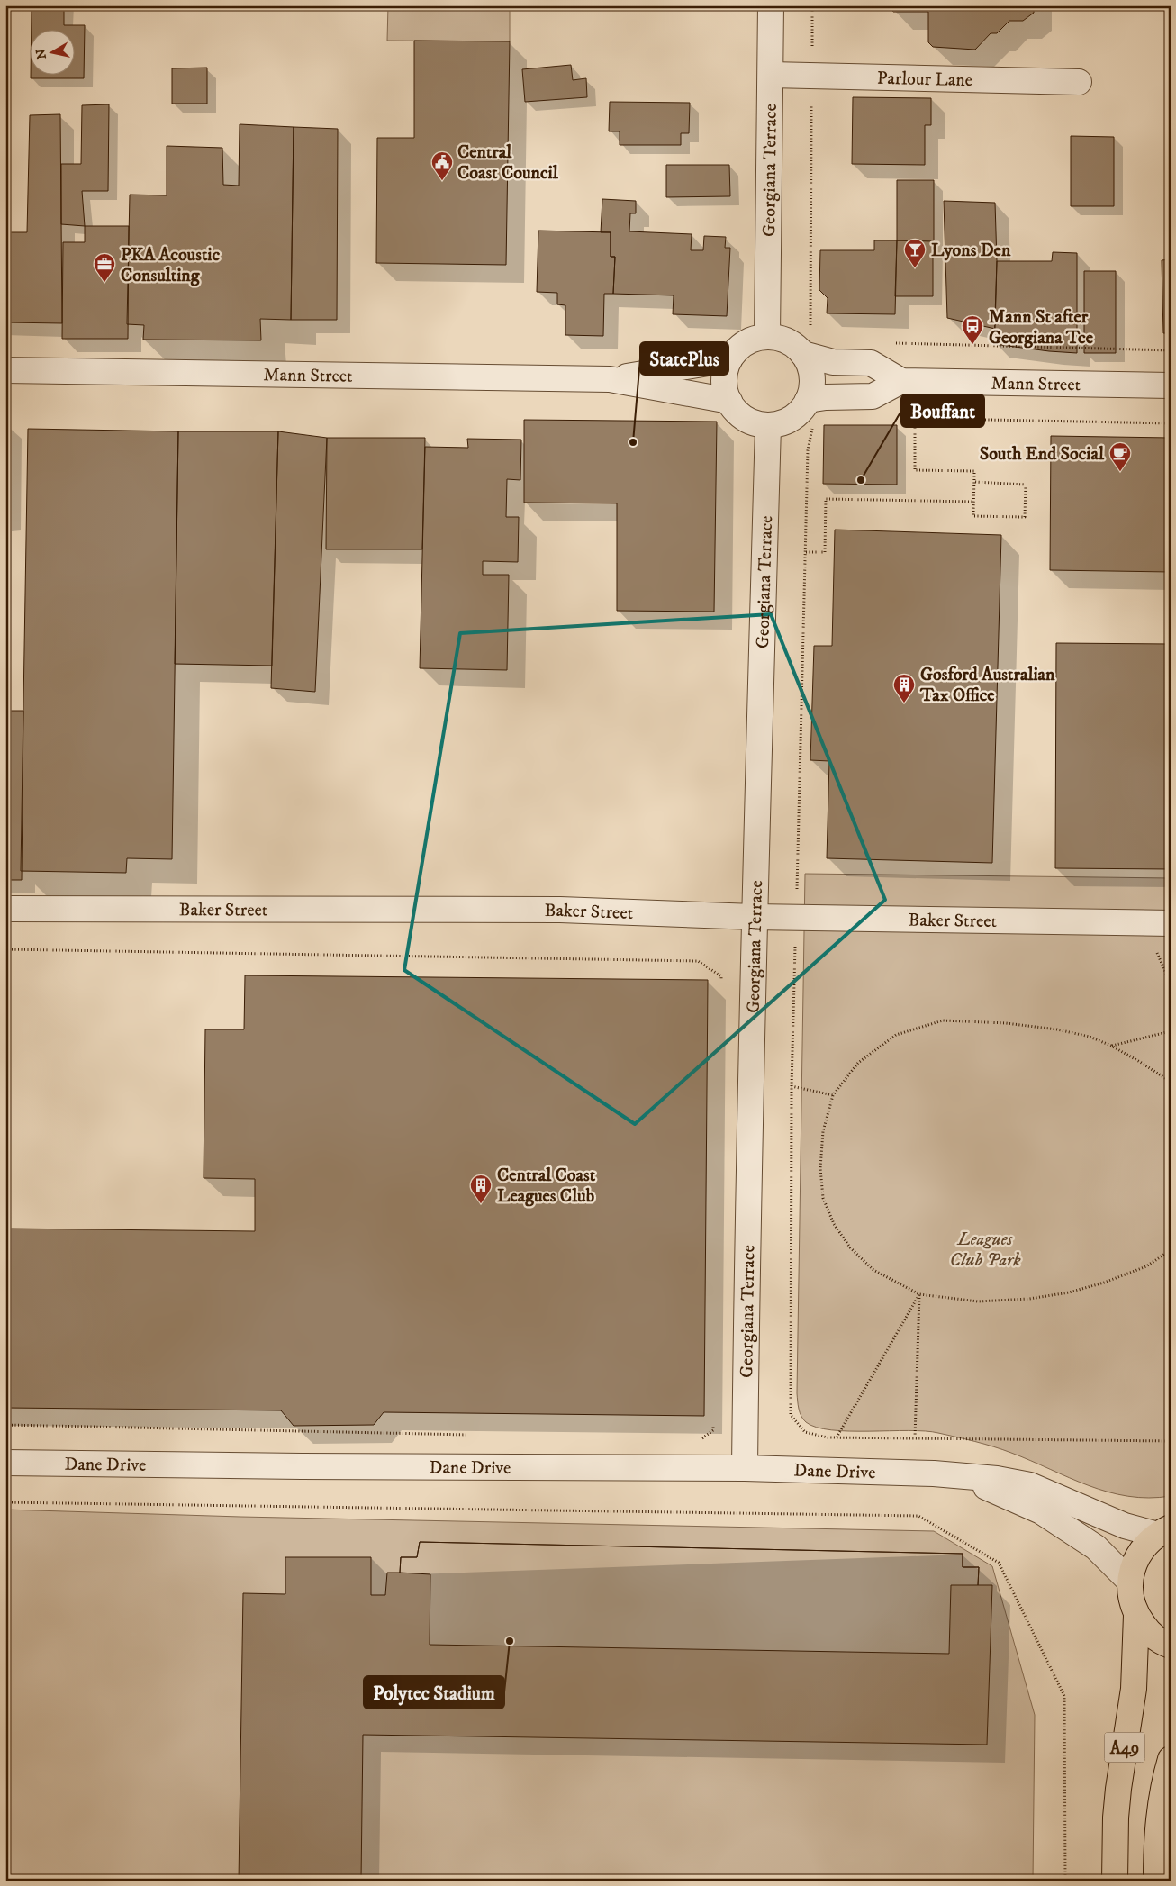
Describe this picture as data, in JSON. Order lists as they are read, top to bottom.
{
  "streets": {
    "highway": ["A49"],
    "street": [
      "Parlour Lane",
      "Georgiana Terrace",
      "Mann Street",
      "Baker Street",
      "Dane Drive"
    ]
  },
  "crossings": [
    ["Parlour Lane", "Georgiana Terrace"],
    ["Georgiana Terrace", "Mann Street"],
    ["Georgiana Terrace", "Baker Street"],
    ["Georgiana Terrace", "Dane Drive"],
    ["Dane Drive", "A49"]
  ],
  "parks": ["Leagues Club Park"],
  "places": {
    "public building": ["Central Coast Council"],
    "bar": ["Lyons Den"],
    "office": ["PKA Acoustic Consulting"],
    "bus stop": ["Mann St after Georgiana Tce"],
    "other": ["StatePlus", "Bouffant", "Polytec Stadium"],
    "cafe": ["South End Social"],
    "building": ["Gosford Australian Tax Office", "Central Coast Leagues Club"]
  },
  "north": "left"
}
